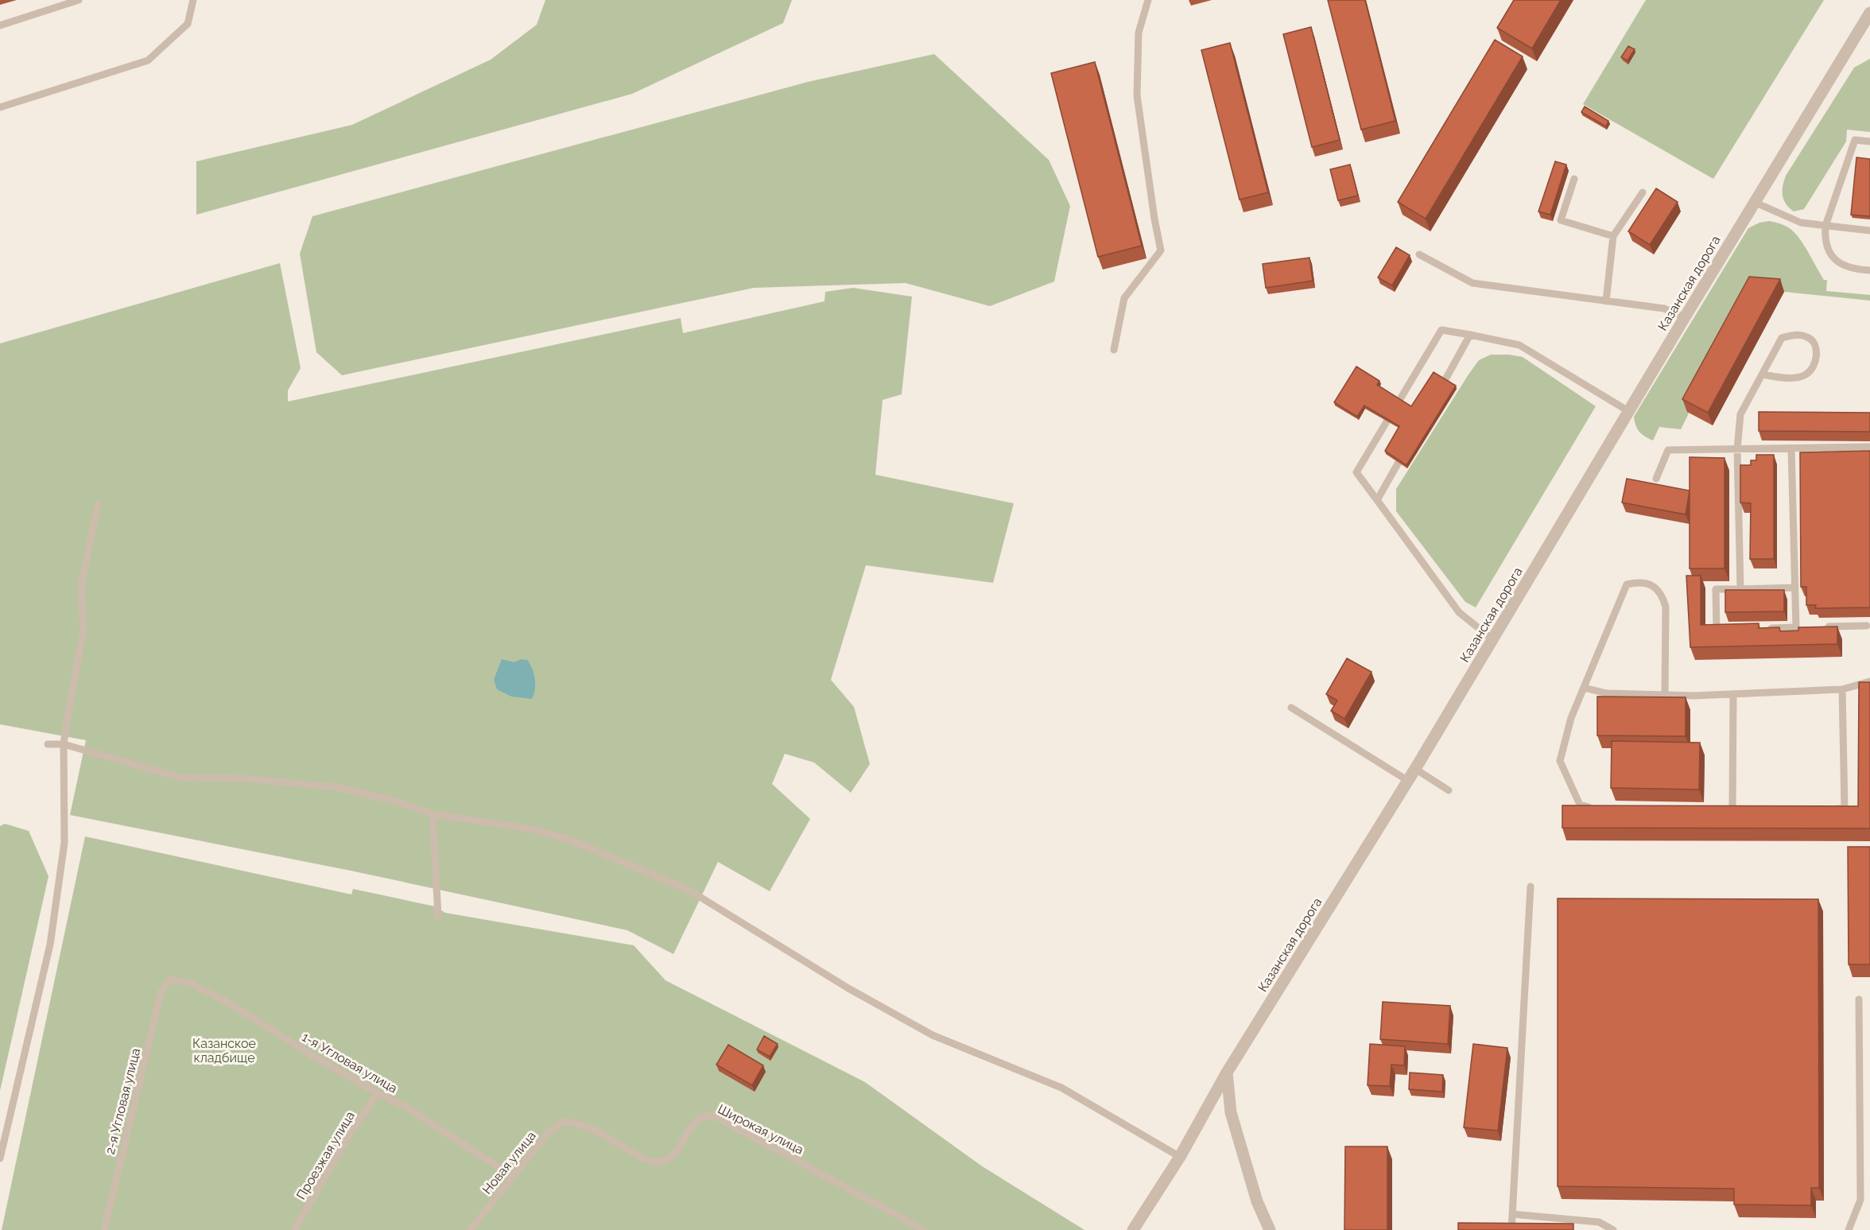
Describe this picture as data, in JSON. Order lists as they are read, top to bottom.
{
  "streets": {
    "street": ["Казанская дорога"],
    "lane": [
      "1-я Угловая улица",
      "2-я Угловая улица",
      "Широкая улица",
      "Проезжая улица",
      "Новая улица"
    ]
  },
  "crossings": [
    ["1-я Угловая улица", "2-я Угловая улица"],
    ["1-я Угловая улица", "Проезжая улица"],
    ["1-я Угловая улица", "Новая улица"],
    ["Широкая улица", "Новая улица"]
  ],
  "parks": ["Казанское кладбище"]
}
